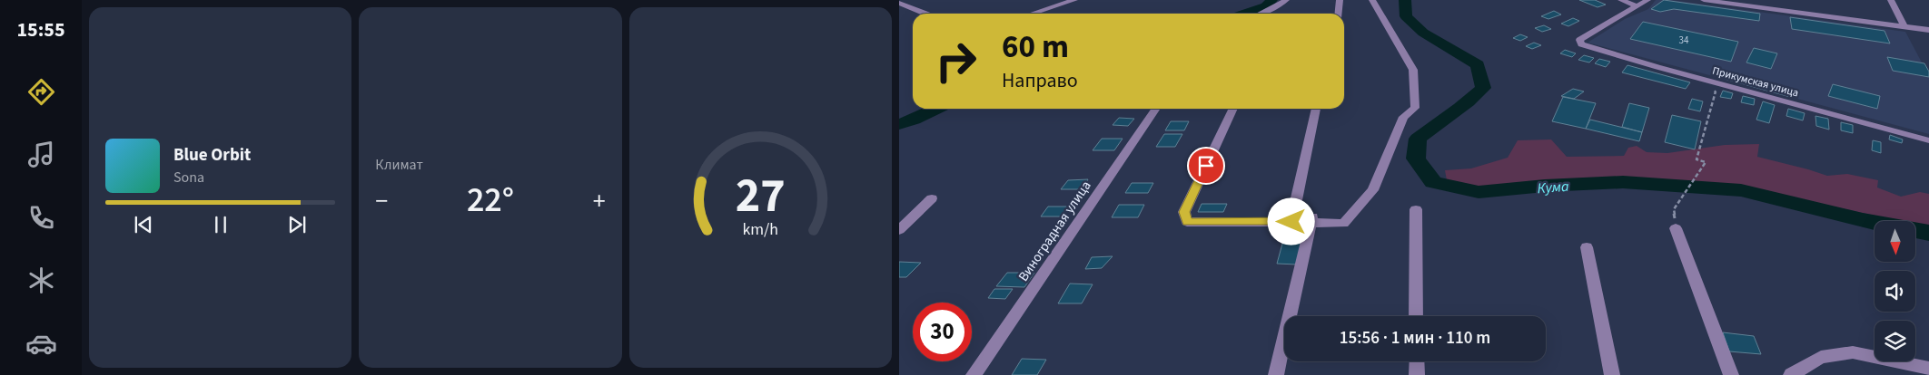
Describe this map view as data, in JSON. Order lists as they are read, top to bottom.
{
  "streets": {
    "street": ["Прикумская улица", "Виноградная улица"]
  },
  "water": ["Кума"],
  "house_numbers": ["34"],
  "north": "bottom",
  "page": {
    "tabs": "15:55",
    "tile": "Климат",
    "turn": ["60 m", "Направо"],
    "song": ["Blue Orbit", "Sona"],
    "heat": ["−", "22°", "+"],
    "limit": "30",
    "trip": "15:56 · 1 мин · 110 m",
    "gauge": ["27", "km/h"]
  }
}
